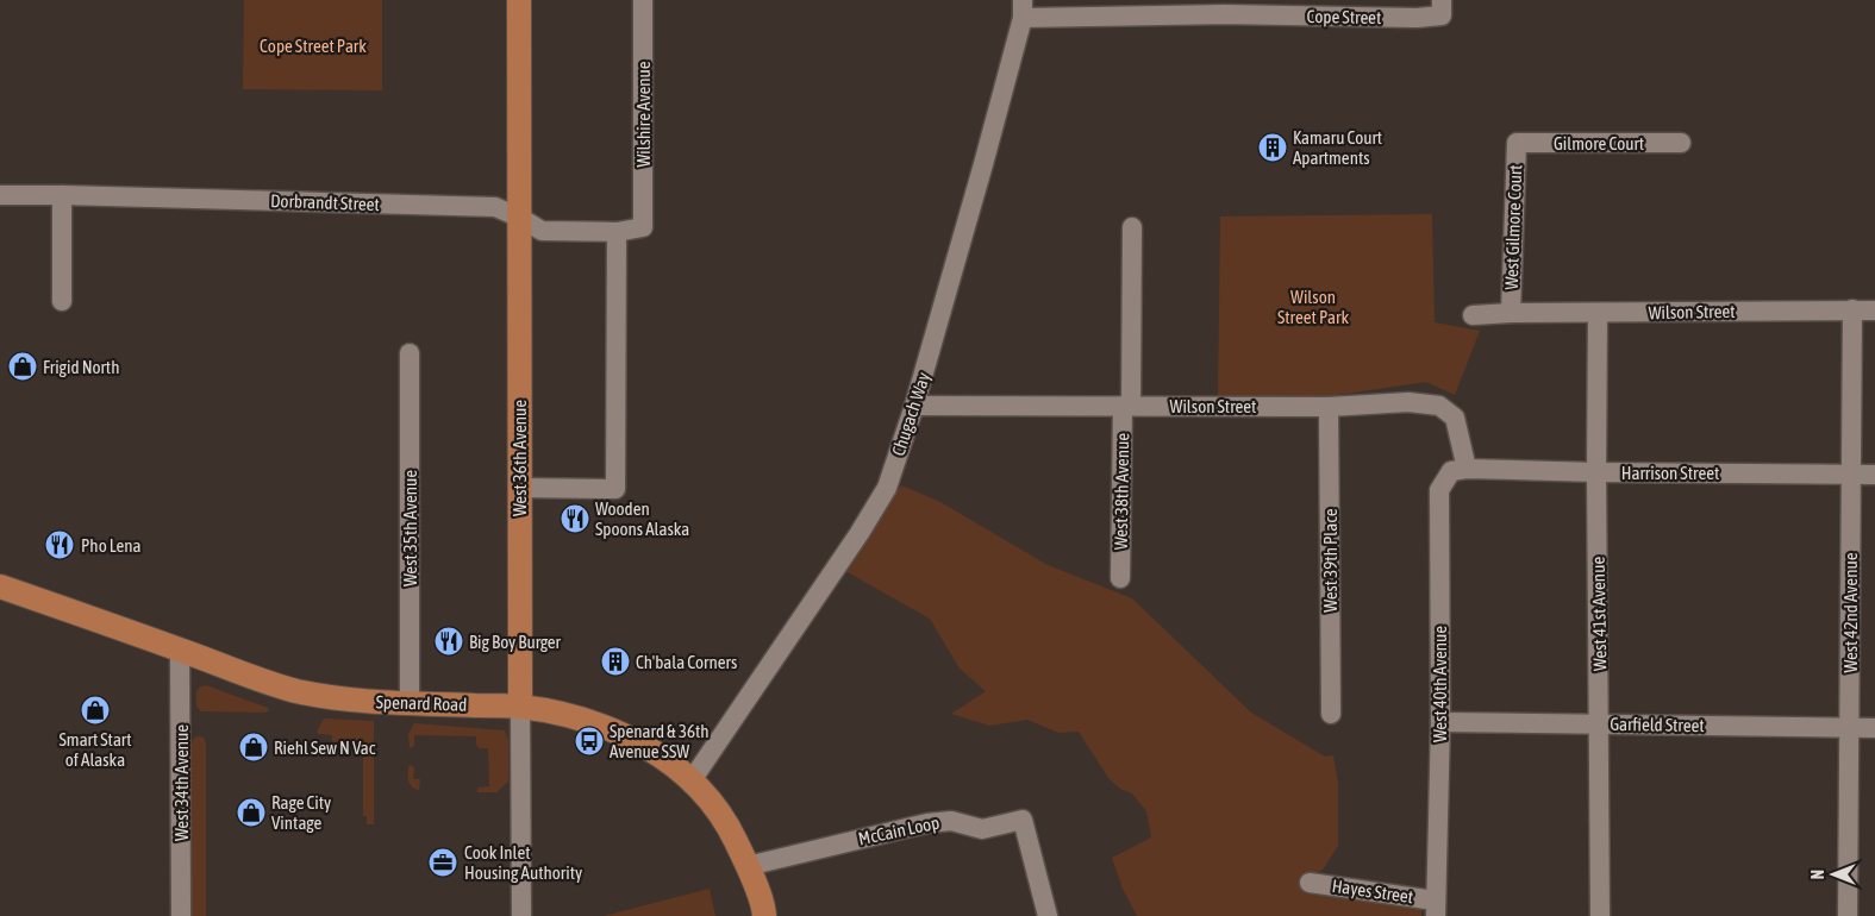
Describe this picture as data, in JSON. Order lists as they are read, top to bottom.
{
  "streets": {
    "main road": ["West 36th Avenue", "Spenard Road"],
    "street": [
      "Cope Street",
      "Wilshire Avenue",
      "Gilmore Court",
      "Dorbrandt Street",
      "West Gilmore Court",
      "Wilson Street",
      "Chugach Way",
      "Harrison Street",
      "West 38th Avenue",
      "West 35th Avenue",
      "West 39th Place",
      "West 42nd Avenue",
      "West 41st Avenue",
      "West 40th Avenue",
      "Garfield Street",
      "West 34th Avenue",
      "McCain Loop",
      "Hayes Street"
    ]
  },
  "crossings": [
    ["Cope Street", "Chugach Way"],
    ["Wilshire Avenue", "Dorbrandt Street"],
    ["Gilmore Court", "West Gilmore Court"],
    ["Dorbrandt Street", "West 36th Avenue"],
    ["West Gilmore Court", "Wilson Street"],
    ["Wilson Street", "Chugach Way"],
    ["Wilson Street", "Harrison Street"],
    ["Wilson Street", "West 38th Avenue"],
    ["Wilson Street", "West 39th Place"],
    ["Wilson Street", "West 42nd Avenue"],
    ["Wilson Street", "West 41st Avenue"],
    ["Wilson Street", "West 40th Avenue"],
    ["Chugach Way", "Spenard Road"],
    ["West 36th Avenue", "Spenard Road"],
    ["Harrison Street", "West 42nd Avenue"],
    ["Harrison Street", "West 41st Avenue"],
    ["Harrison Street", "West 40th Avenue"],
    ["West 35th Avenue", "Spenard Road"],
    ["West 42nd Avenue", "Garfield Street"],
    ["West 41st Avenue", "Garfield Street"],
    ["West 40th Avenue", "Garfield Street"],
    ["West 40th Avenue", "Hayes Street"],
    ["Spenard Road", "West 34th Avenue"],
    ["Spenard Road", "McCain Loop"]
  ],
  "parks": ["Cope Street Park", "Wilson Street Park"],
  "places": {
    "building": ["Kamaru Court Apartments", "Ch'bala Corners"],
    "shop": [
      "Frigid North",
      "Smart Start of Alaska",
      "Riehl Sew N Vac",
      "Rage City Vintage"
    ],
    "restaurant": ["Wooden Spoons Alaska", "Pho Lena", "Big Boy Burger"],
    "bus stop": ["Spenard & 36th Avenue SSW"],
    "office": ["Cook Inlet Housing Authority"]
  },
  "north": "left"
}
